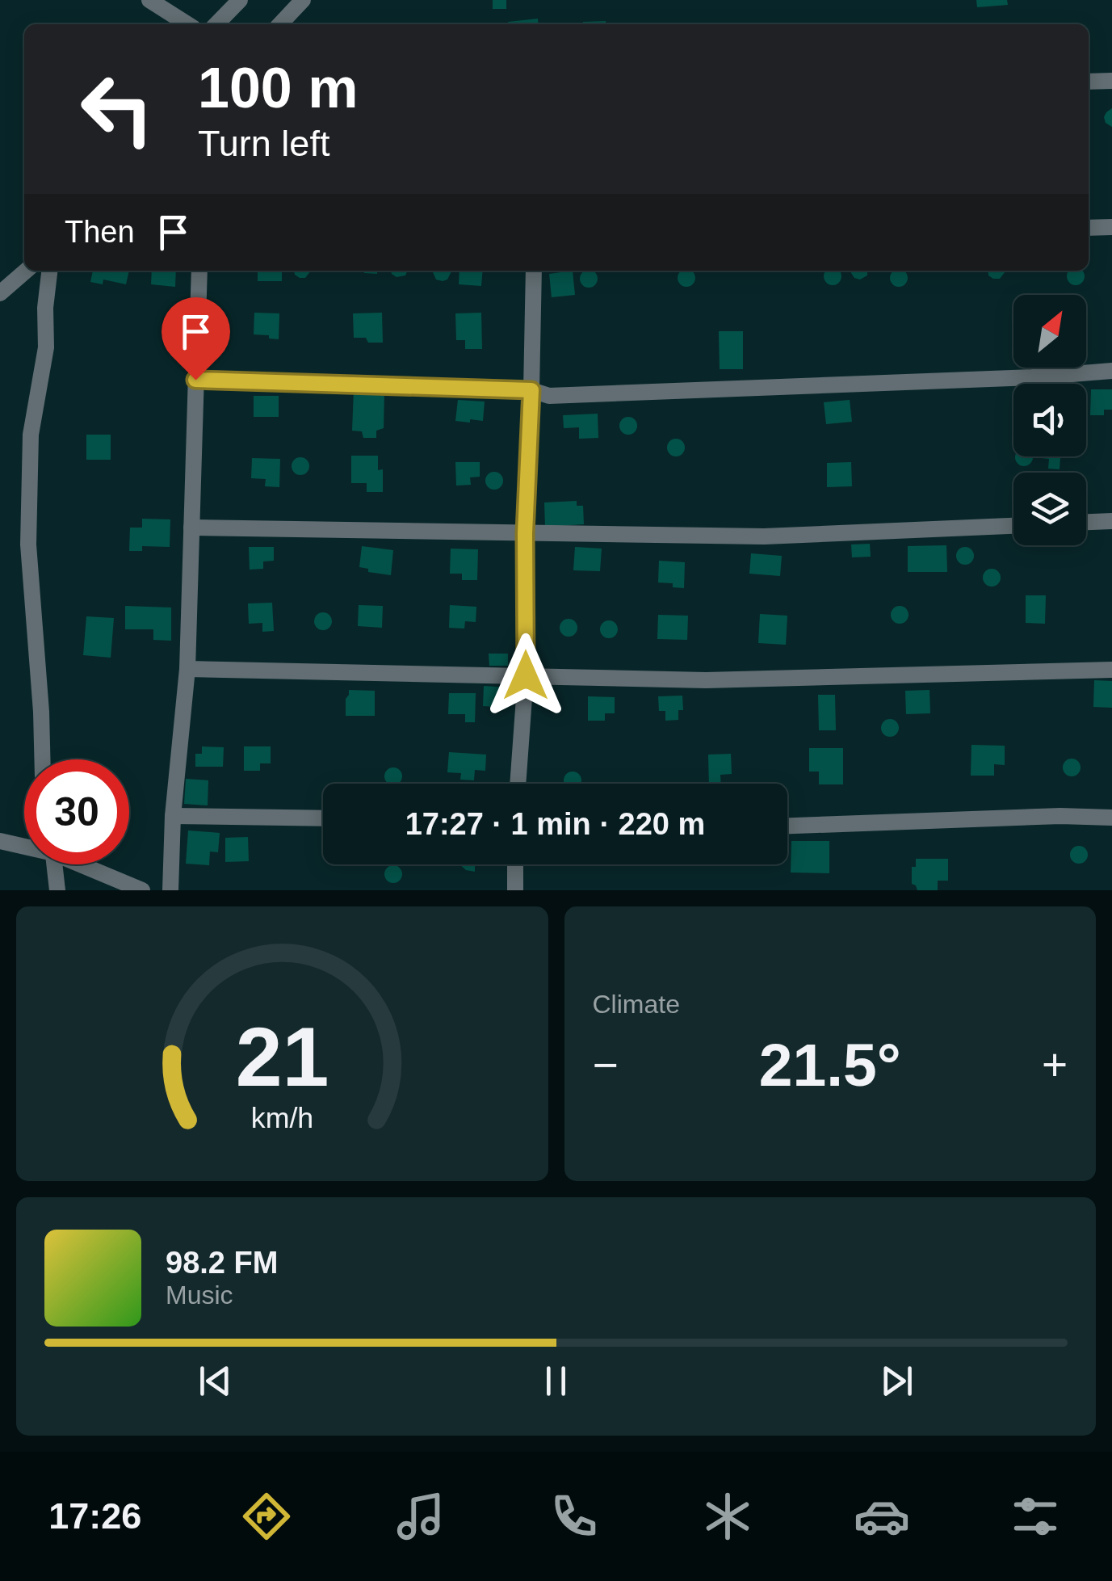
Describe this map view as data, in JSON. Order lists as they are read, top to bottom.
{
  "north": "top right",
  "page": {
    "turn": ["100 m", "Turn left"],
    "then": "Then",
    "limit": "30",
    "trip": "17:27 · 1 min · 220 m",
    "tile": "Climate",
    "heat": ["−", "21.5°", "+"],
    "song": ["98.2 FM", "Music"],
    "tabs": "17:26",
    "gauge": ["21", "km/h"]
  }
}
